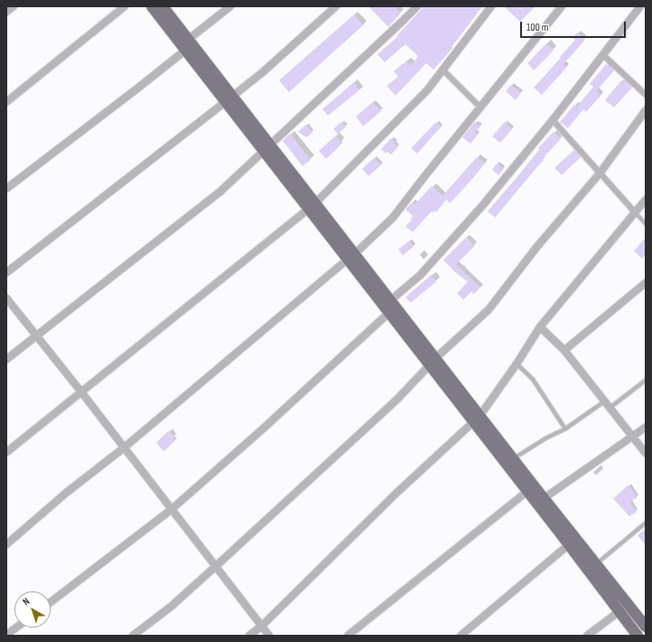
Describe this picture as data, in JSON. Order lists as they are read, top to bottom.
{
  "scale_bar": "100 m",
  "north": "top left"
}
